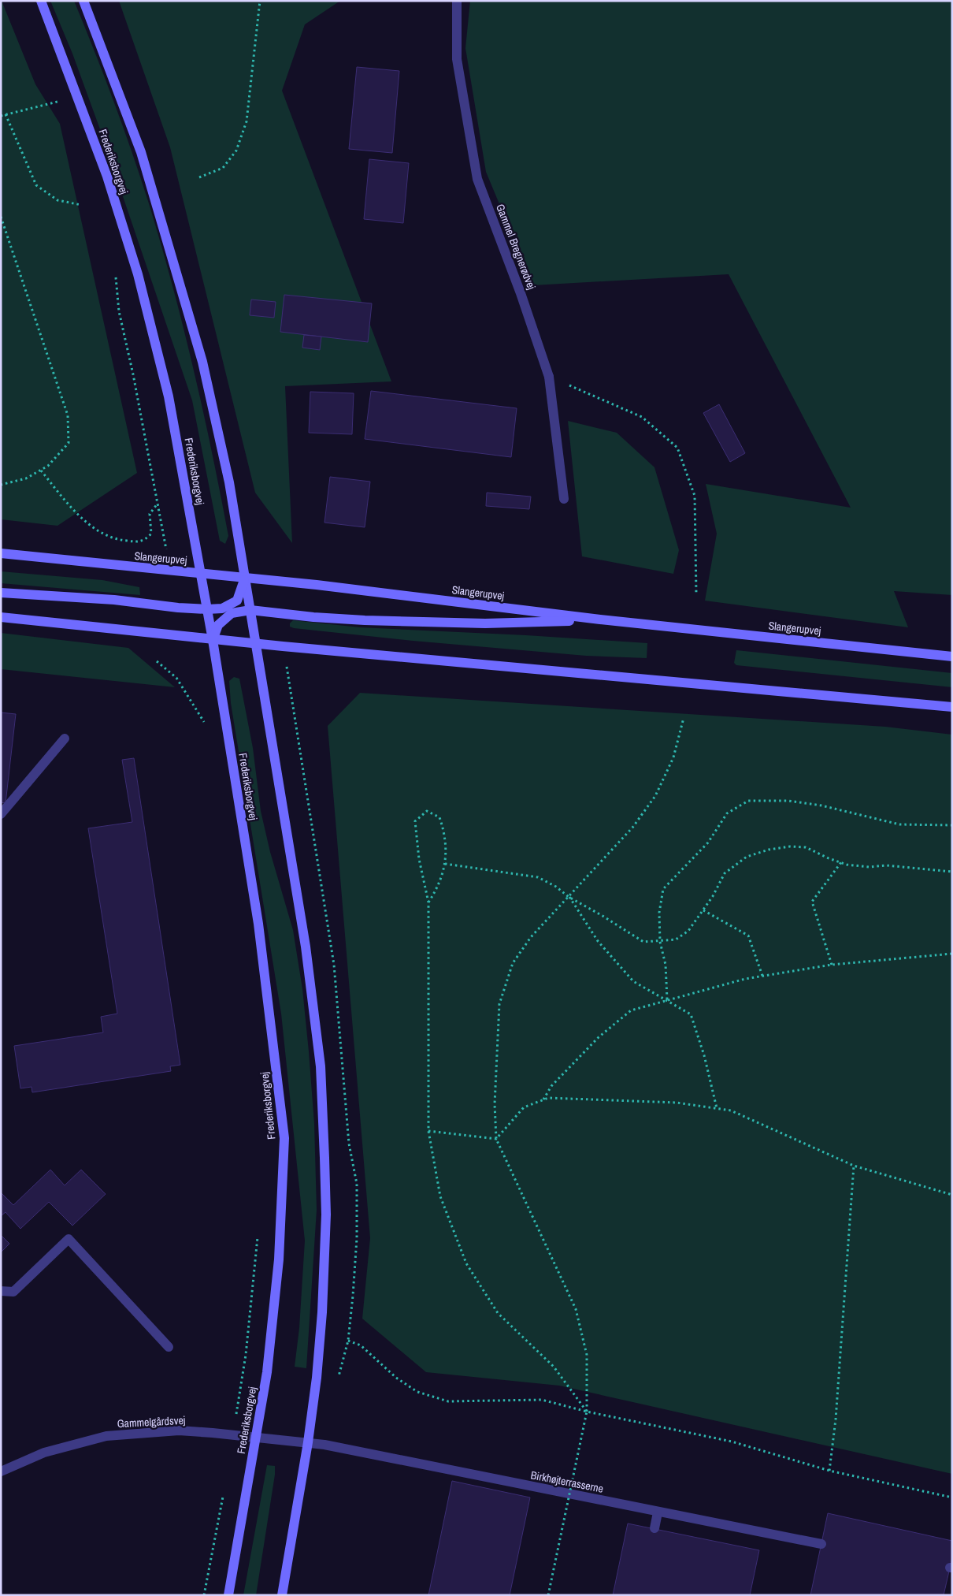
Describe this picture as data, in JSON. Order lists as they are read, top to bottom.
{
  "streets": {
    "street": [
      "Frederiksborgvej",
      "Gammel Bregnerødvej",
      "Slangerupvej",
      "Gammelgårdsvej",
      "Birkhøjterrasserne"
    ]
  },
  "crossings": [
    ["Frederiksborgvej", "Slangerupvej"],
    ["Frederiksborgvej", "Gammelgårdsvej"],
    ["Gammelgårdsvej", "Birkhøjterrasserne"]
  ]
}
